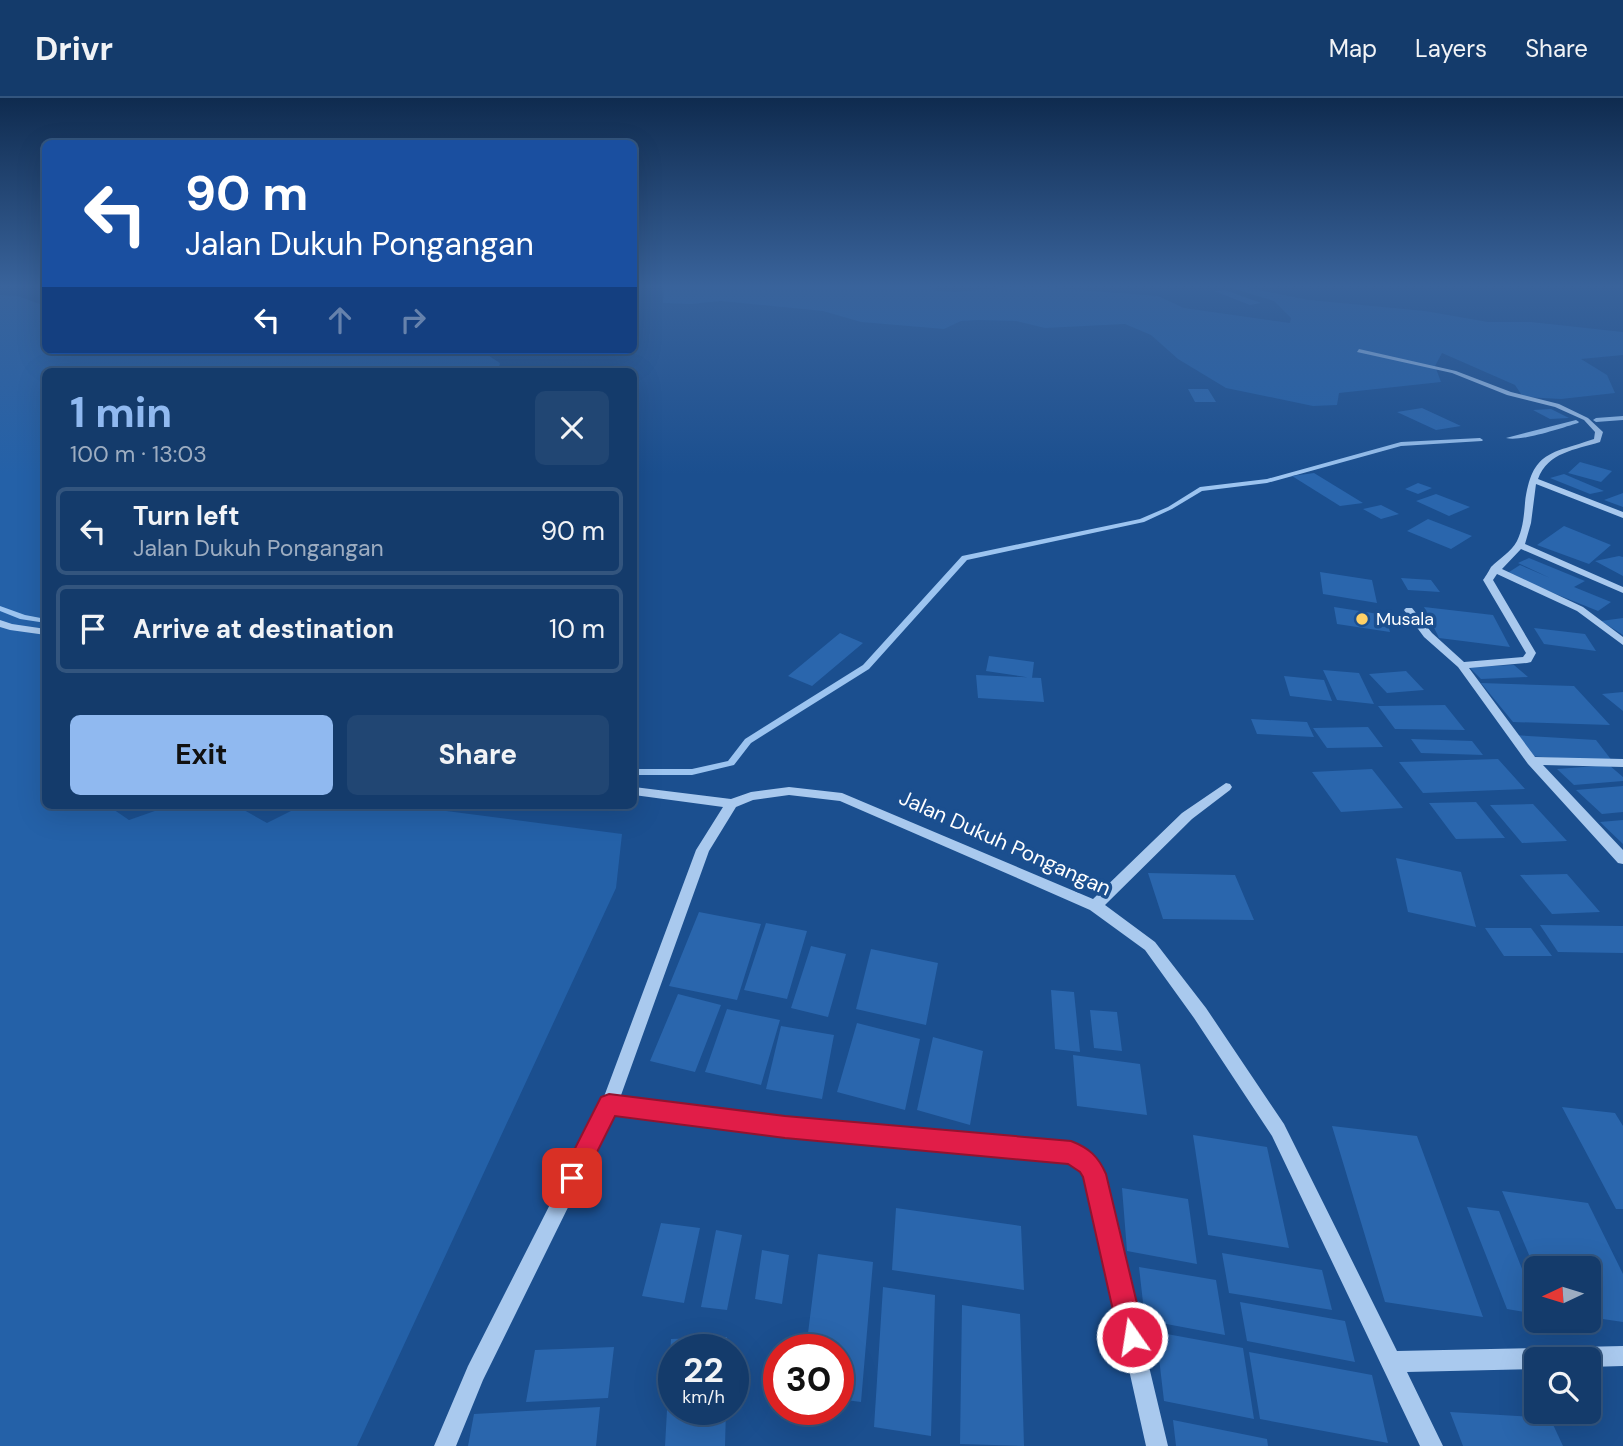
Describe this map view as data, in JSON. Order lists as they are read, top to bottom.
{
  "streets": {
    "street": ["Jalan Dukuh Pongangan"]
  },
  "places": ["Musala"],
  "north": "left",
  "page": {
    "header": "Drivr",
    "nav": ["Map", "Layers", "Share"],
    "turn": ["90 m", "Jalan Dukuh Pongangan"],
    "heading": ["1 min", "100 m · 13:03"],
    "list": [
      {
        "name": "Turn left",
        "note": "Jalan Dukuh Pongangan",
        "value": "90 m"
      },
      {
        "name": "Arrive at destination",
        "value": "10 m"
      }
    ],
    "buttons": ["Exit", "Share"],
    "speed": "22 km/h",
    "limit": "30"
  }
}
